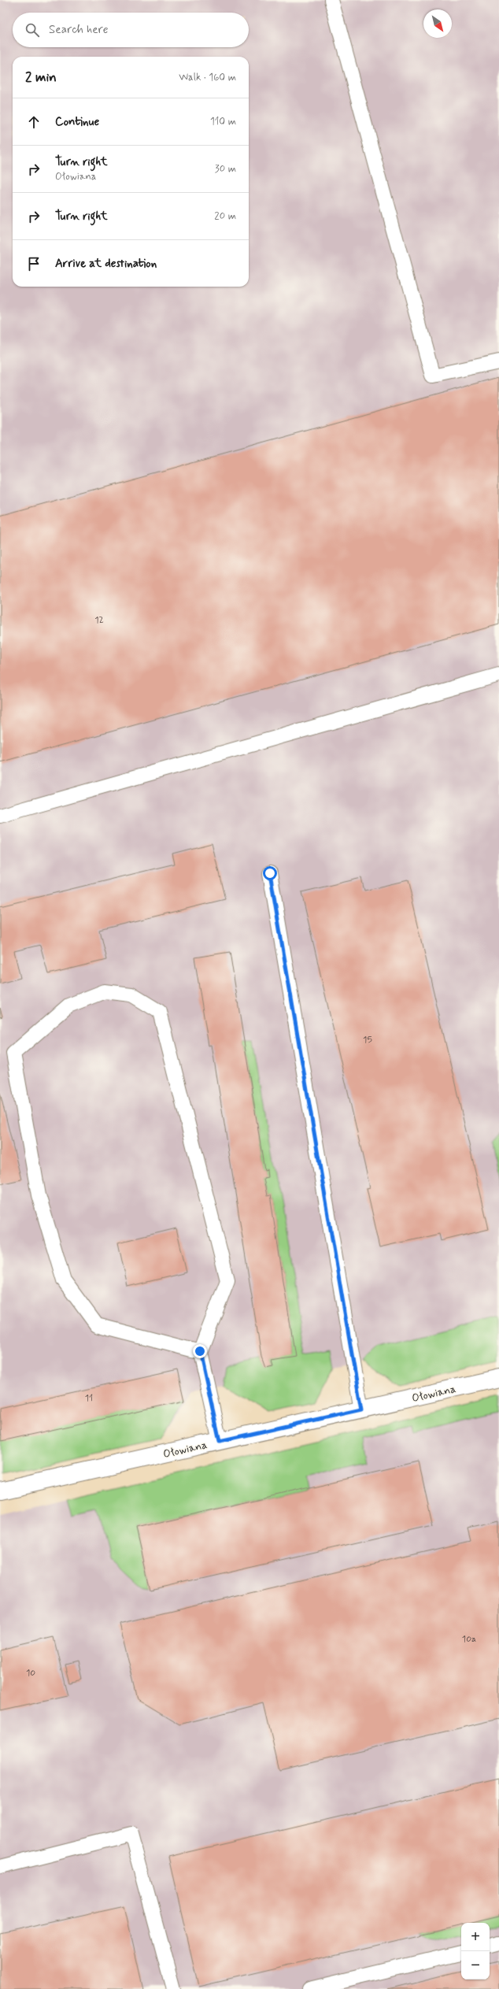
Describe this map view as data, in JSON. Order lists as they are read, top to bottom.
{
  "streets": {
    "street": ["Ołowiana"]
  },
  "house_numbers": [
    "12",
    "15",
    "11",
    "10a",
    "10"
  ],
  "north": "bottom right",
  "page": {
    "search": "Search here",
    "heading": ["2 min", "Walk · 160 m"],
    "list": [
      ["Continue", "110 m"],
      ["Turn right", "Ołowiana", "30 m"],
      ["Turn right", "20 m"],
      "Arrive at destination"
    ],
    "map_buttons": ["+", "−"]
  }
}
